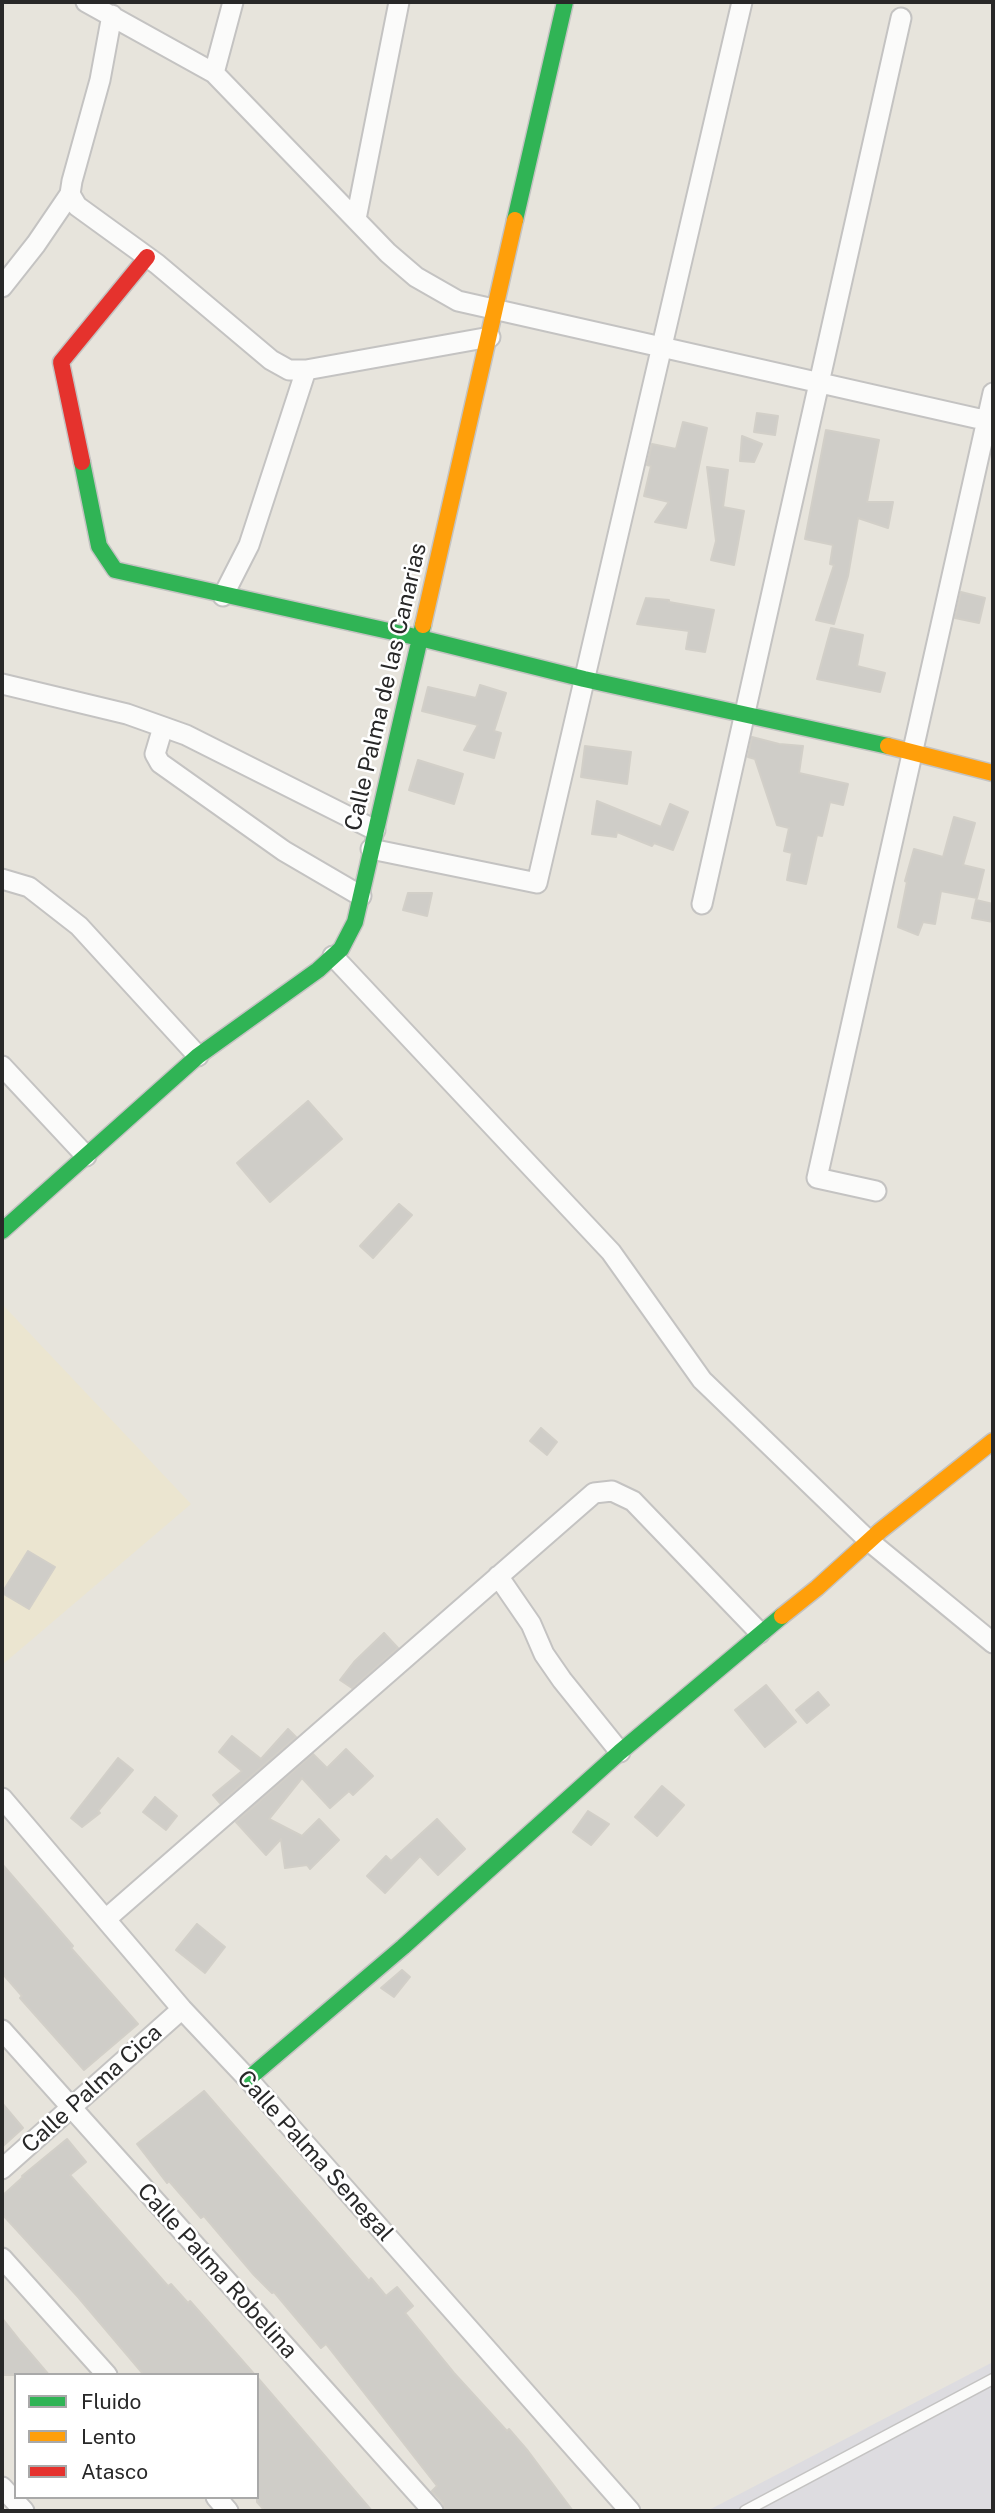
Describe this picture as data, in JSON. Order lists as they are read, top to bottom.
{
  "streets": {
    "street": [
      "Calle Palma de las Canarias",
      "Calle Palma Cica",
      "Calle Palma Senegal",
      "Calle Palma Robelina"
    ]
  },
  "crossings": [
    ["Calle Palma Cica", "Calle Palma Senegal"],
    ["Calle Palma Cica", "Calle Palma Robelina"]
  ],
  "legend": ["Fluido", "Lento", "Atasco"]
}
